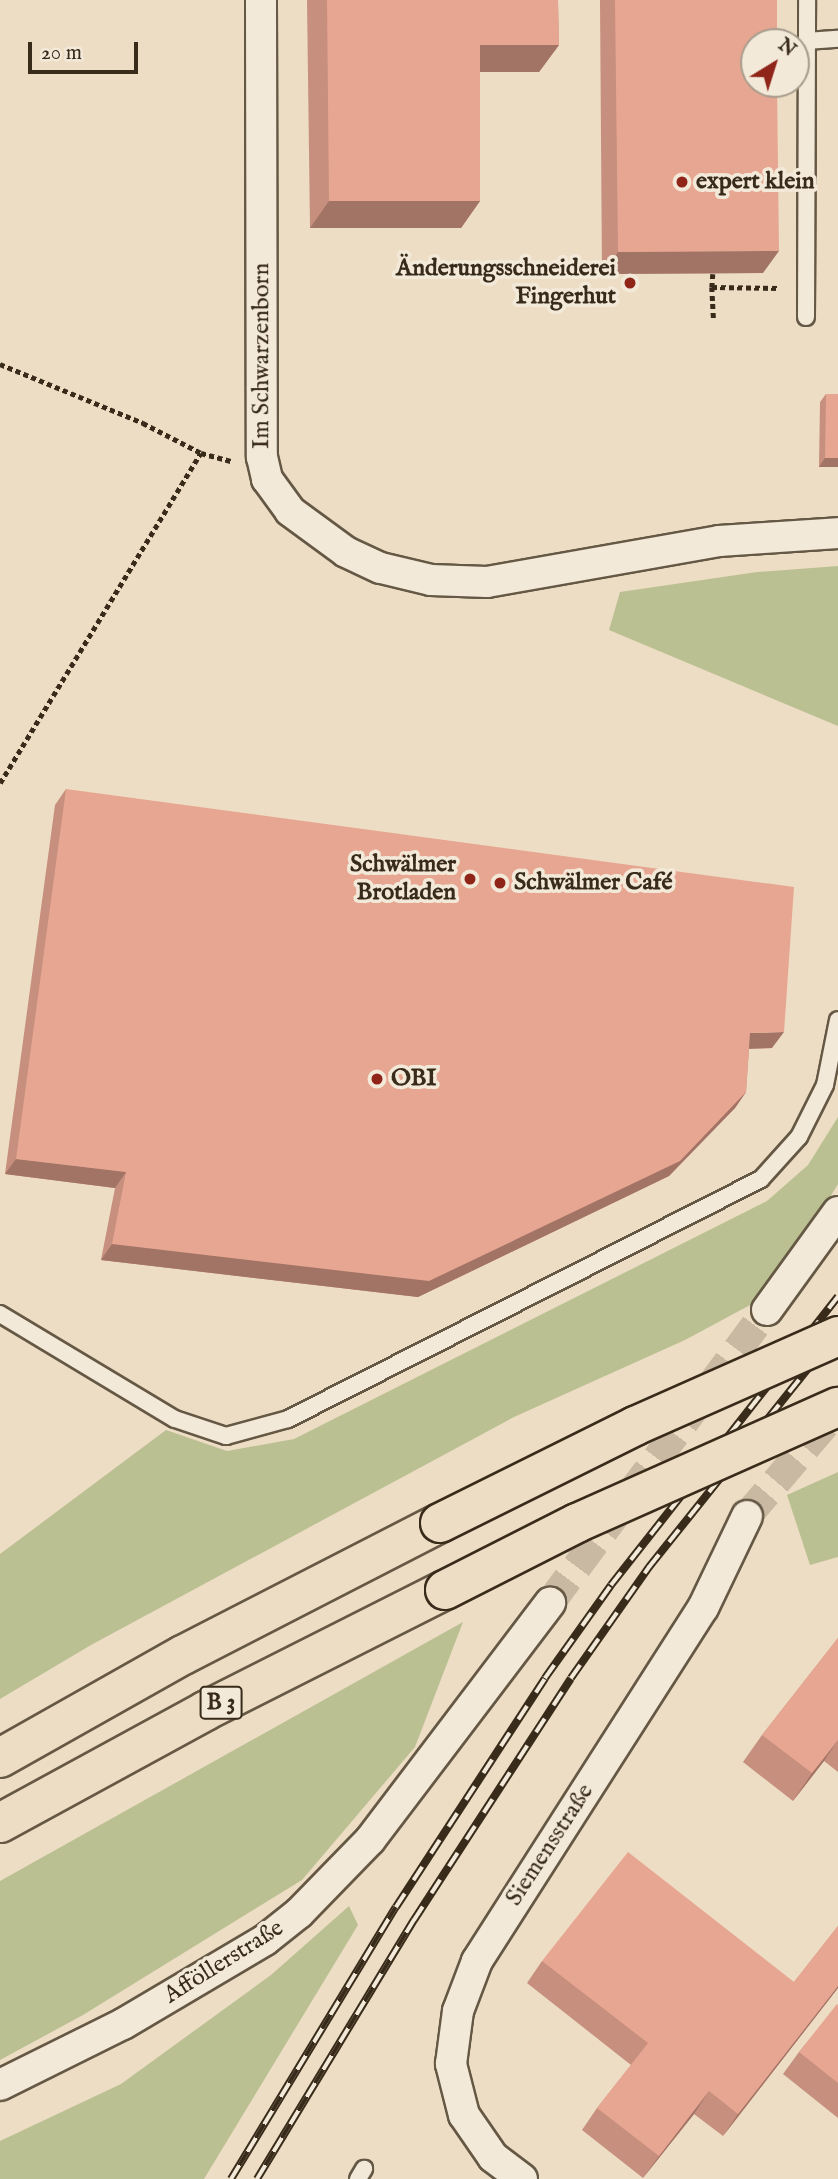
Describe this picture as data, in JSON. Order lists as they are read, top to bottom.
{
  "streets": {
    "highway": ["B 3"],
    "street": ["Im Schwarzenborn", "Siemensstraße", "Afföllerstraße"]
  },
  "places": [
    "expert klein",
    "Änderungsschneiderei Fingerhut",
    "Schwälmer Brotladen",
    "Schwälmer Café",
    "OBI"
  ],
  "scale_bar": "20 m",
  "north": "top right"
}
